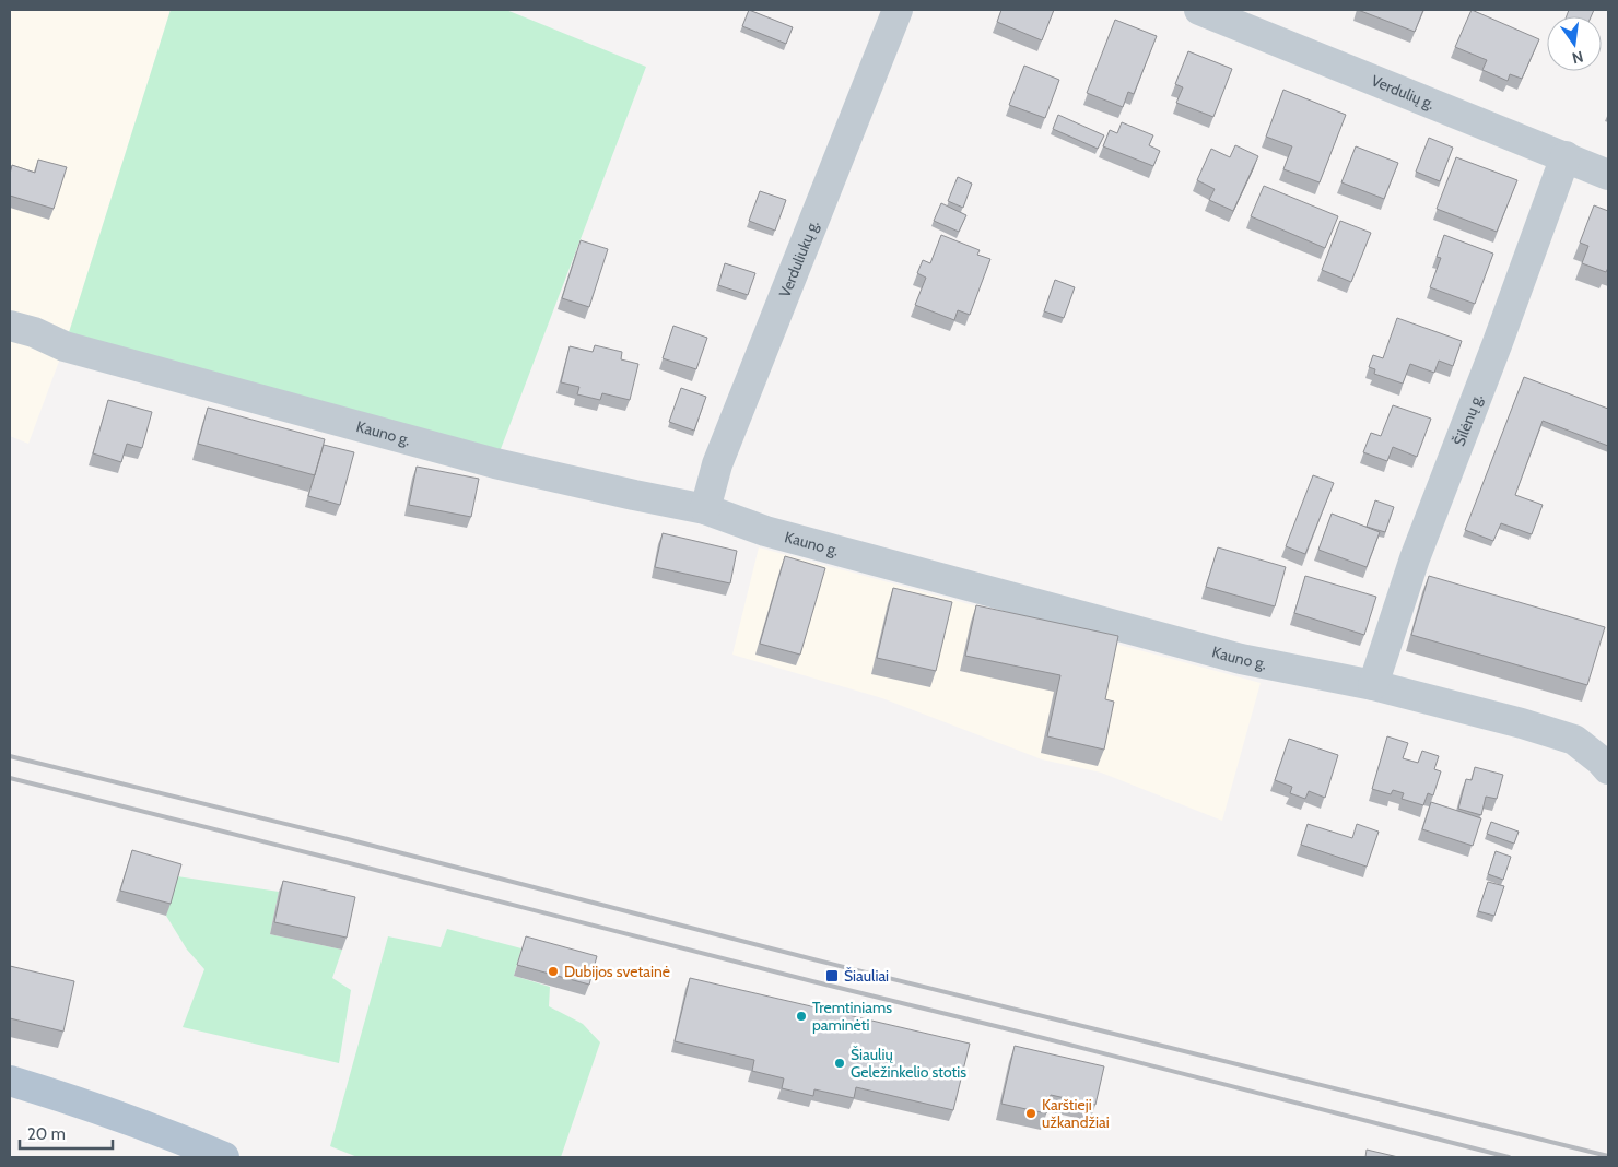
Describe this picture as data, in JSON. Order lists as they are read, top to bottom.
{
  "streets": {
    "street": [
      "Verdulių g.",
      "Verduliukų g.",
      "Šilėnų g.",
      "Kauno g."
    ]
  },
  "crossings": [
    ["Verdulių g.", "Šilėnų g."],
    ["Verduliukų g.", "Kauno g."],
    ["Šilėnų g.", "Kauno g."]
  ],
  "places": {
    "other": [
      "Dubijos svetainė",
      "Tremtiniams paminėti",
      "Šiaulių Geležinkelio stotis",
      "Karštieji užkandžiai"
    ],
    "transit": ["Šiauliai"]
  },
  "scale_bar": "20 m",
  "north": "bottom"
}
